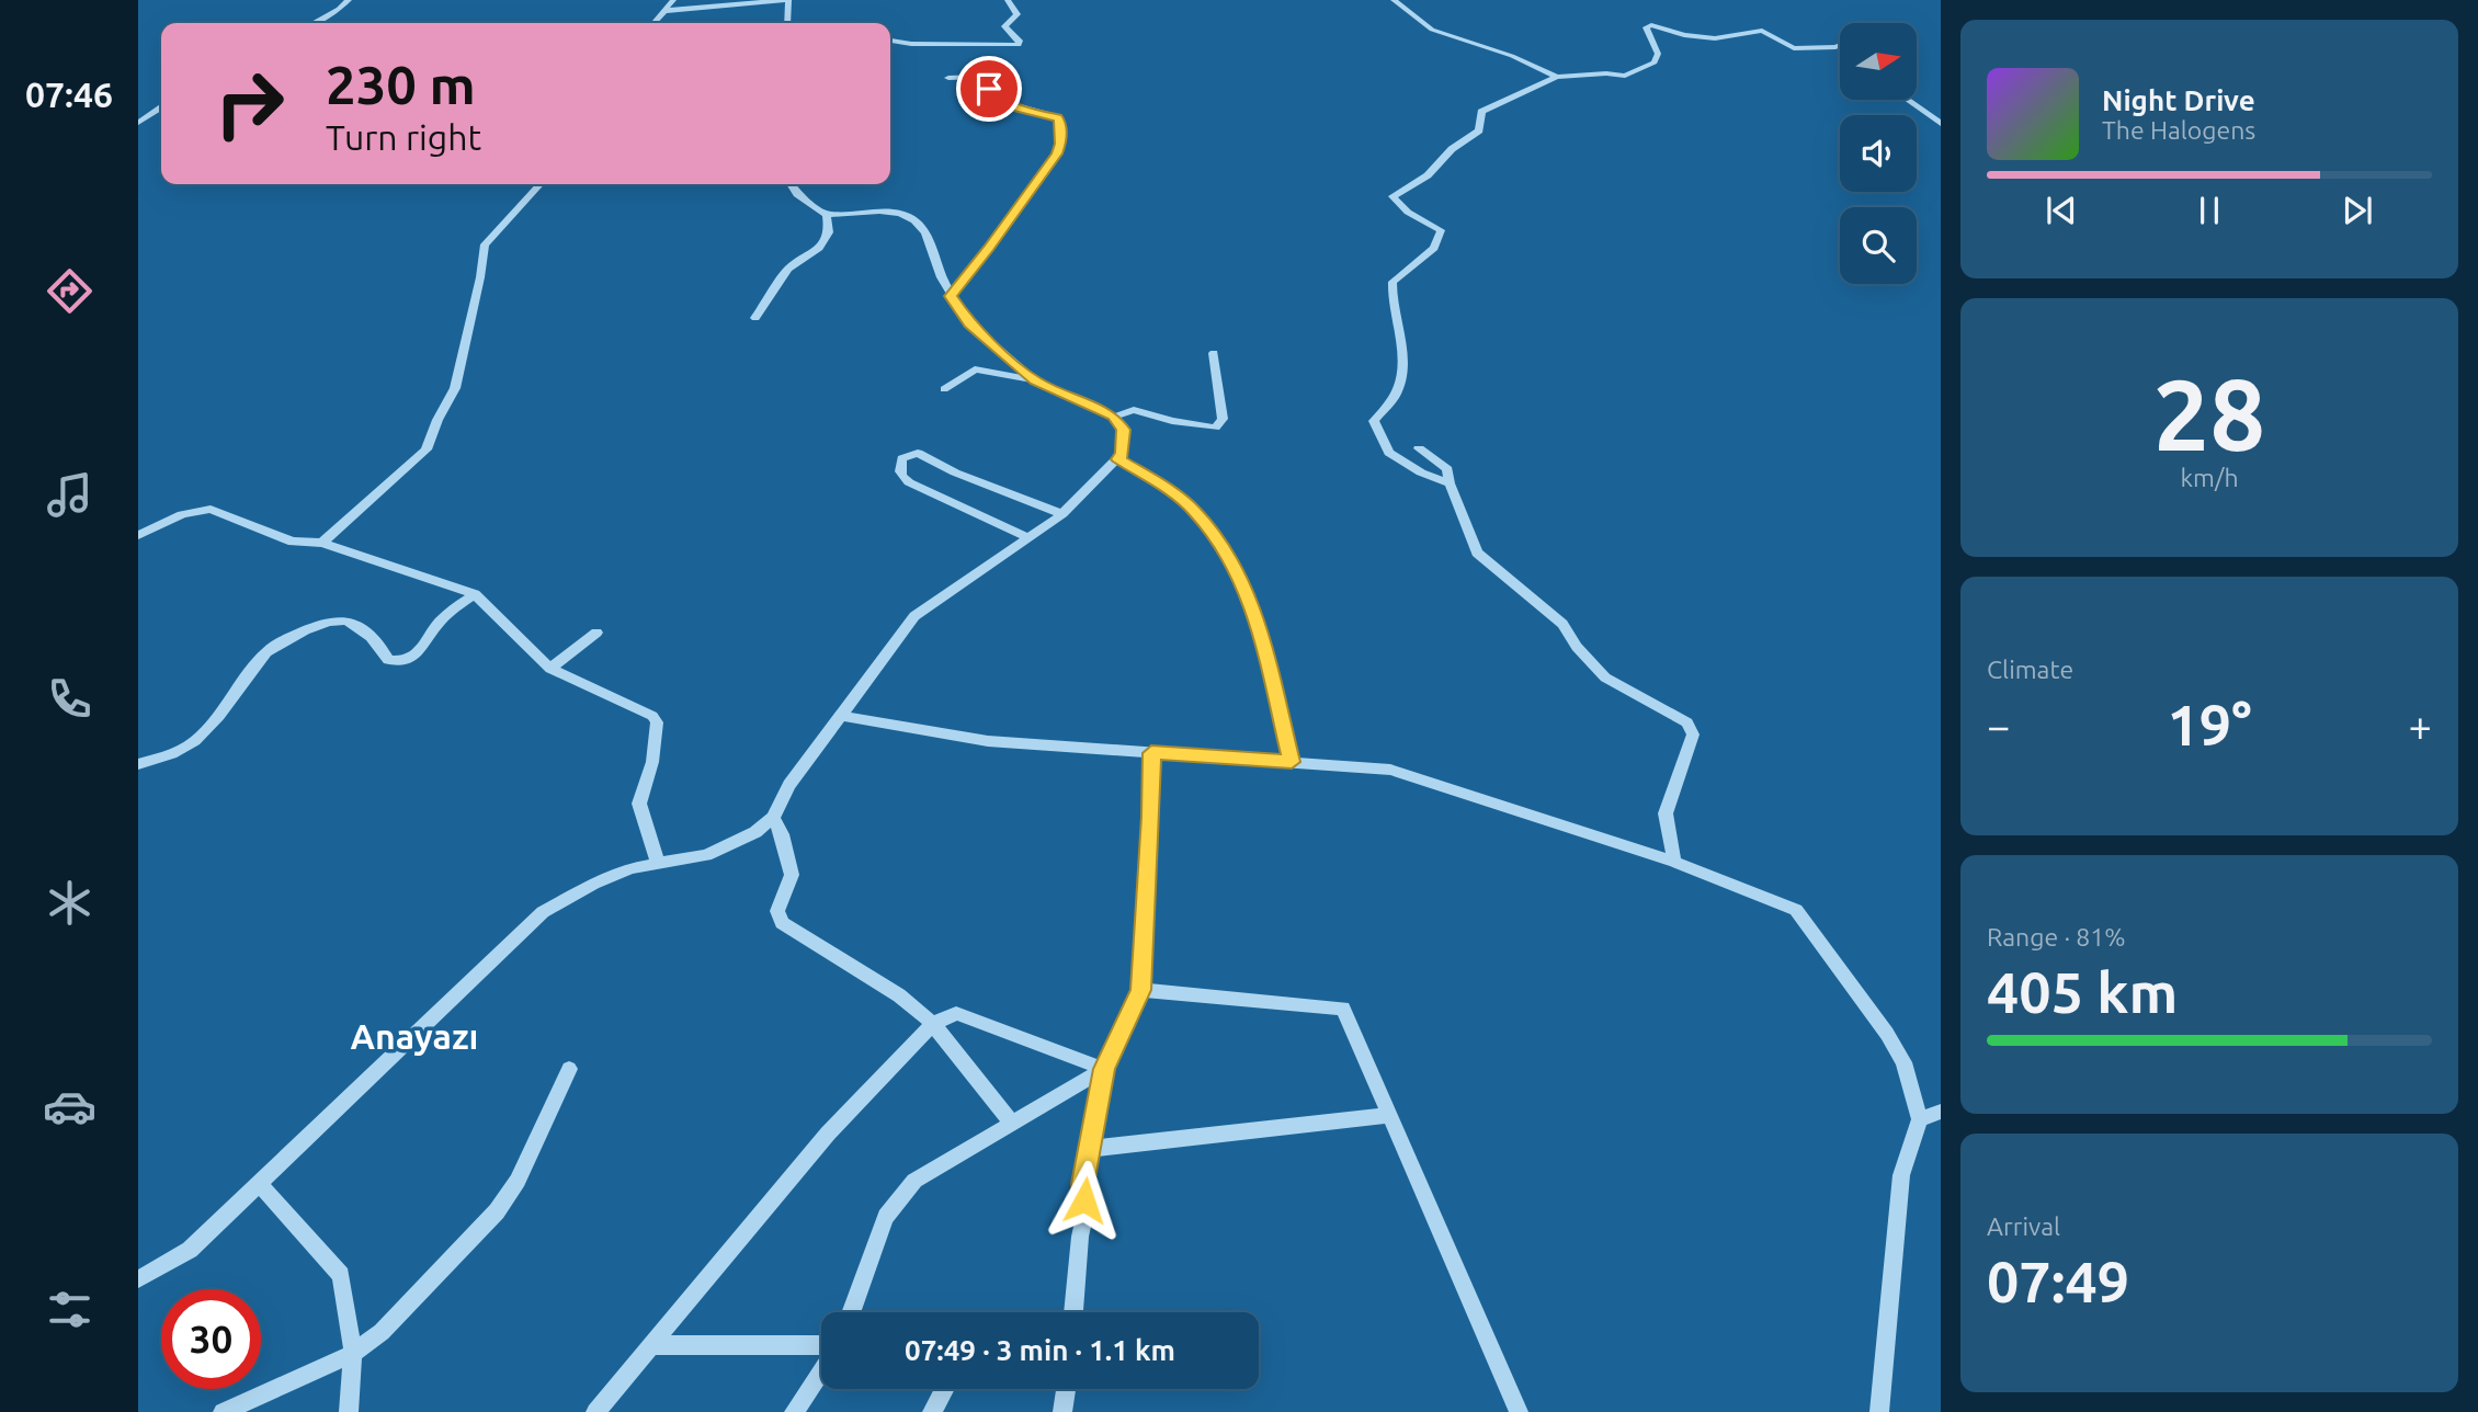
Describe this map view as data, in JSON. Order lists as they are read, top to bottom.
{
  "districts": ["Anayazı"],
  "north": "right",
  "page": {
    "tabs": "07:46",
    "turn": ["230 m", "Turn right"],
    "song": ["Night Drive", "The Halogens"],
    "tile": [
      ["28", "km/h"],
      "Climate",
      ["Range · 81%", "405 km"],
      ["Arrival", "07:49"]
    ],
    "heat": ["−", "19°", "+"],
    "limit": "30",
    "trip": "07:49 · 3 min · 1.1 km"
  }
}
